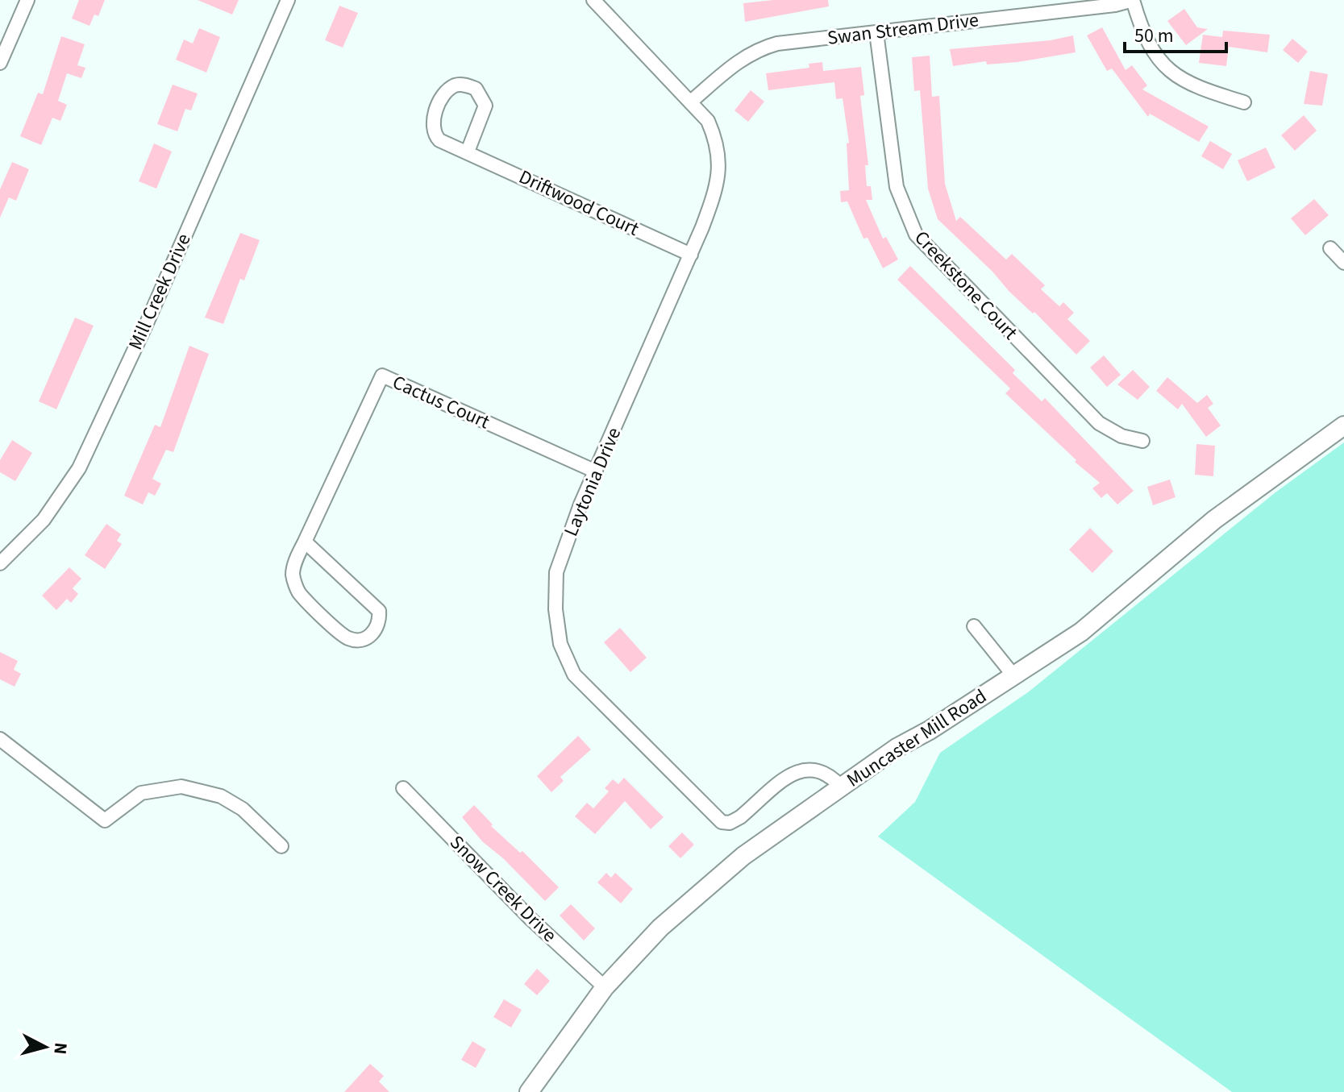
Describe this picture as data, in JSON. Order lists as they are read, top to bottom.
{
  "streets": {
    "main road": ["Muncaster Mill Road"],
    "street": [
      "Swan Stream Drive",
      "Driftwood Court",
      "Creekstone Court",
      "Mill Creek Drive",
      "Cactus Court",
      "Laytonia Drive",
      "Snow Creek Drive"
    ]
  },
  "crossings": [
    ["Swan Stream Drive", "Creekstone Court"],
    ["Swan Stream Drive", "Laytonia Drive"],
    ["Driftwood Court", "Laytonia Drive"],
    ["Cactus Court", "Laytonia Drive"],
    ["Laytonia Drive", "Muncaster Mill Road"],
    ["Muncaster Mill Road", "Snow Creek Drive"]
  ],
  "scale_bar": "50 m",
  "north": "right"
}
